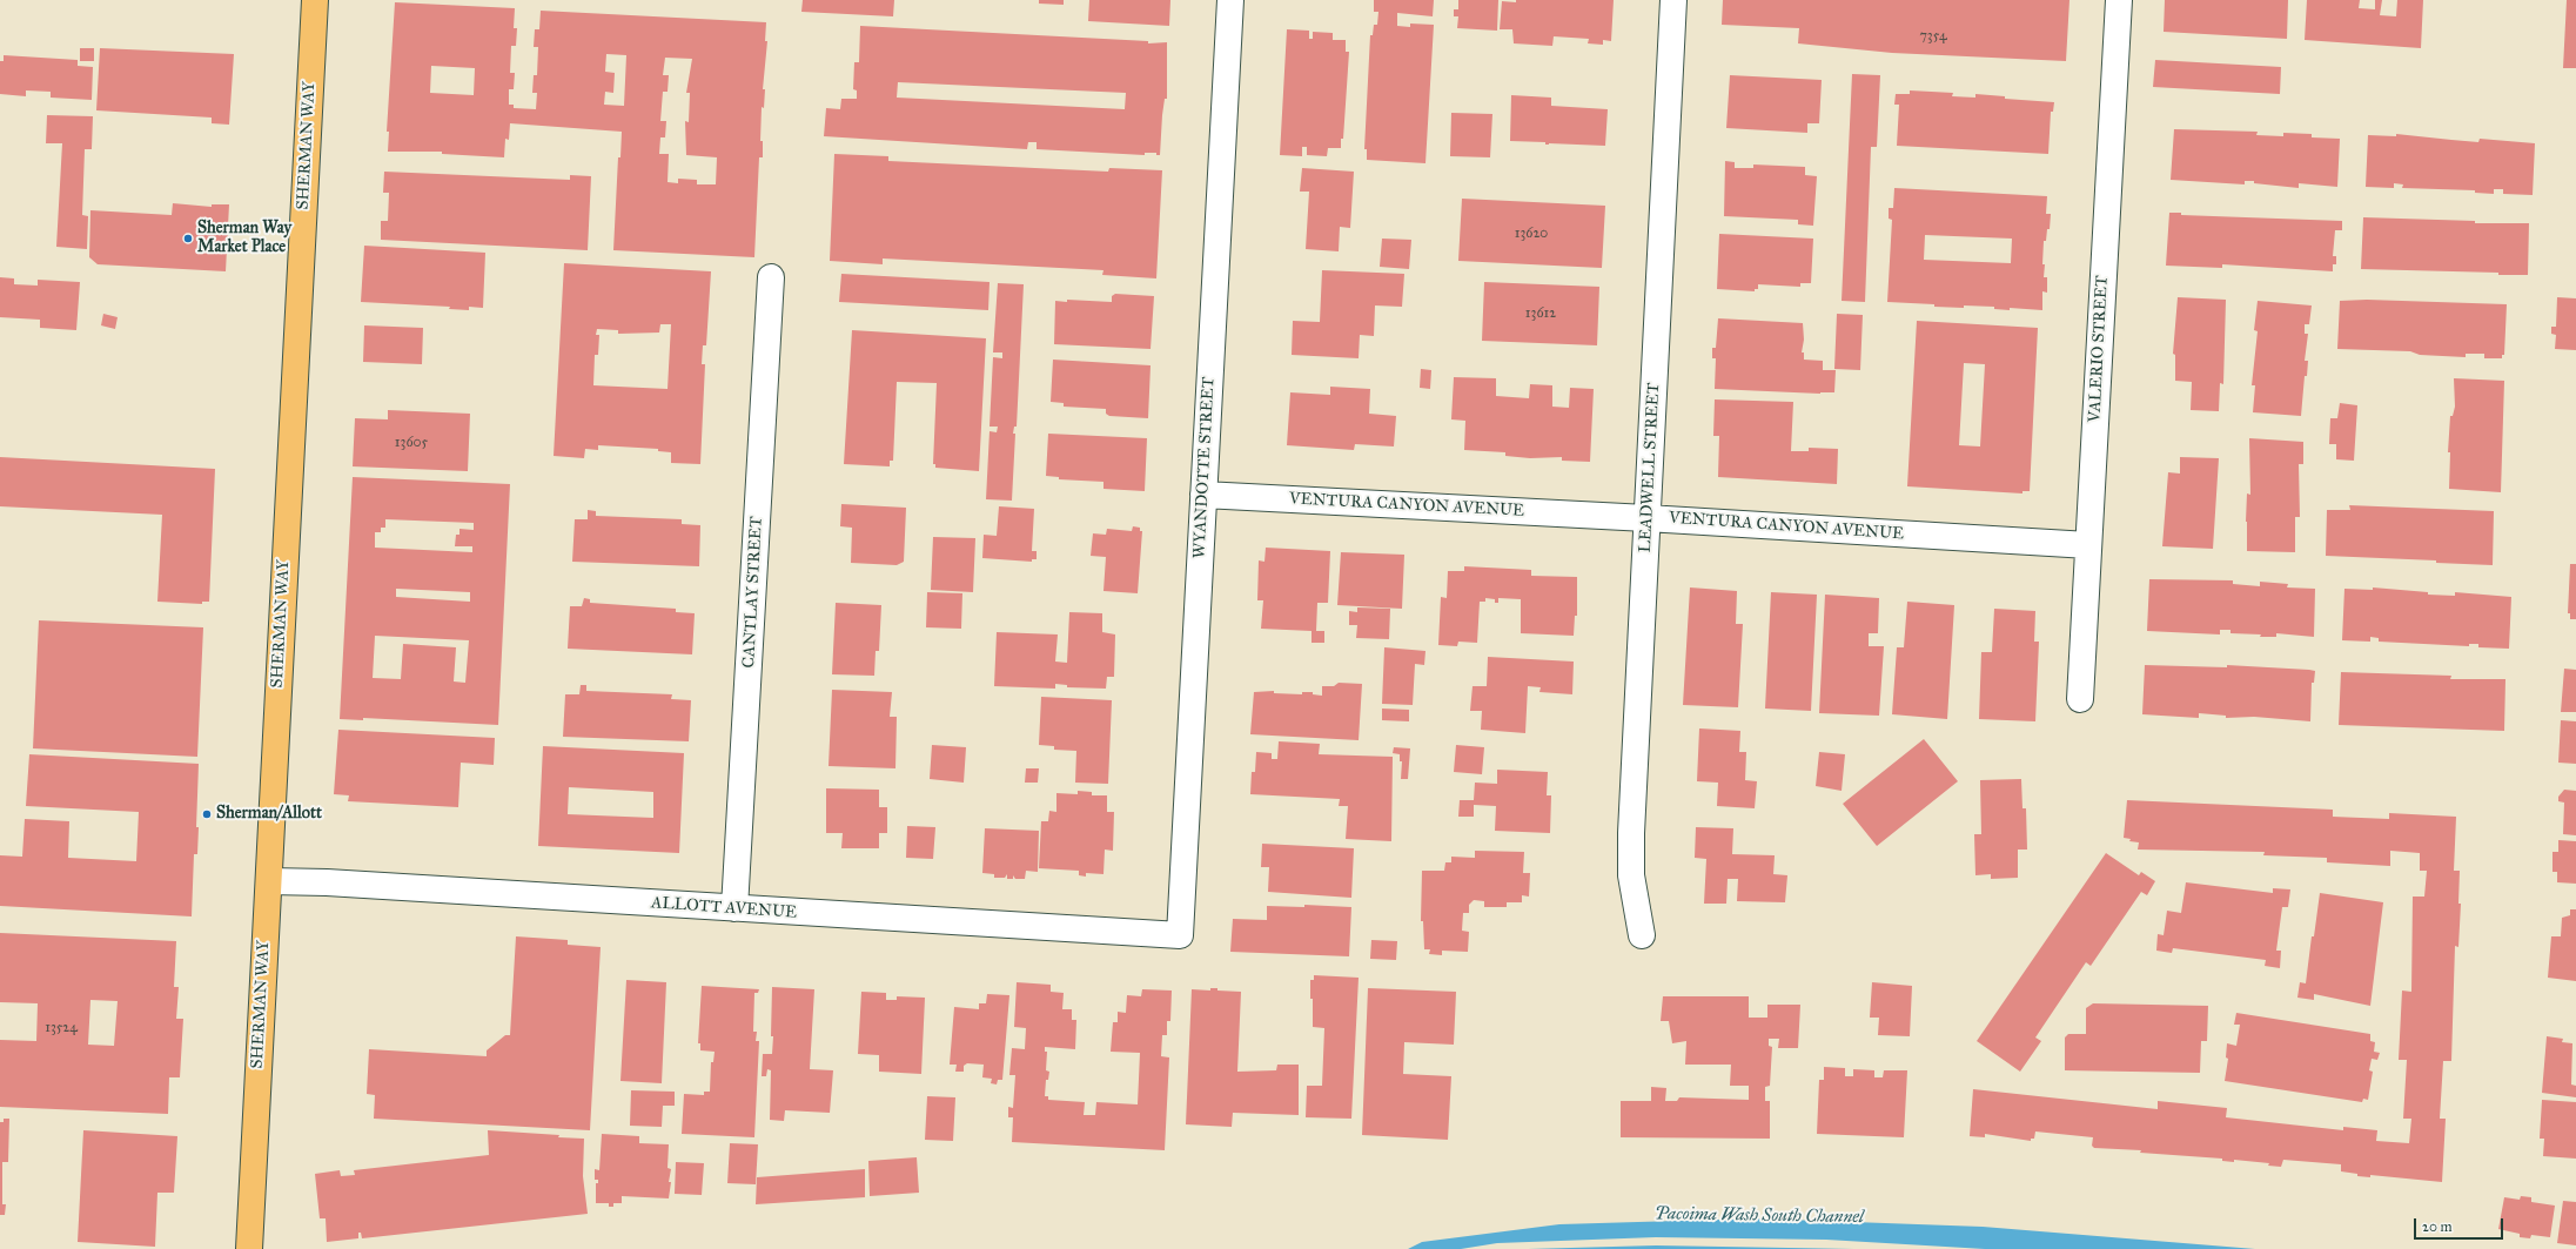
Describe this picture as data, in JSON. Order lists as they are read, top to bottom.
{
  "streets": {
    "main road": ["SHERMAN WAY"],
    "street": [
      "VALERIO STREET",
      "WYANDOTTE STREET",
      "LEADWELL STREET",
      "VENTURA CANYON AVENUE",
      "CANTLAY STREET",
      "ALLOTT AVENUE"
    ]
  },
  "crossings": [
    ["SHERMAN WAY", "ALLOTT AVENUE"],
    ["VALERIO STREET", "VENTURA CANYON AVENUE"],
    ["WYANDOTTE STREET", "VENTURA CANYON AVENUE"],
    ["WYANDOTTE STREET", "ALLOTT AVENUE"],
    ["LEADWELL STREET", "VENTURA CANYON AVENUE"],
    ["CANTLAY STREET", "ALLOTT AVENUE"]
  ],
  "water": ["Pacoima Wash South Channel"],
  "places": ["Sherman Way Market Place", "Sherman/Allott"],
  "house_numbers": [
    "7354",
    "13620",
    "13612",
    "13605",
    "13524"
  ],
  "scale_bar": "20 m"
}
